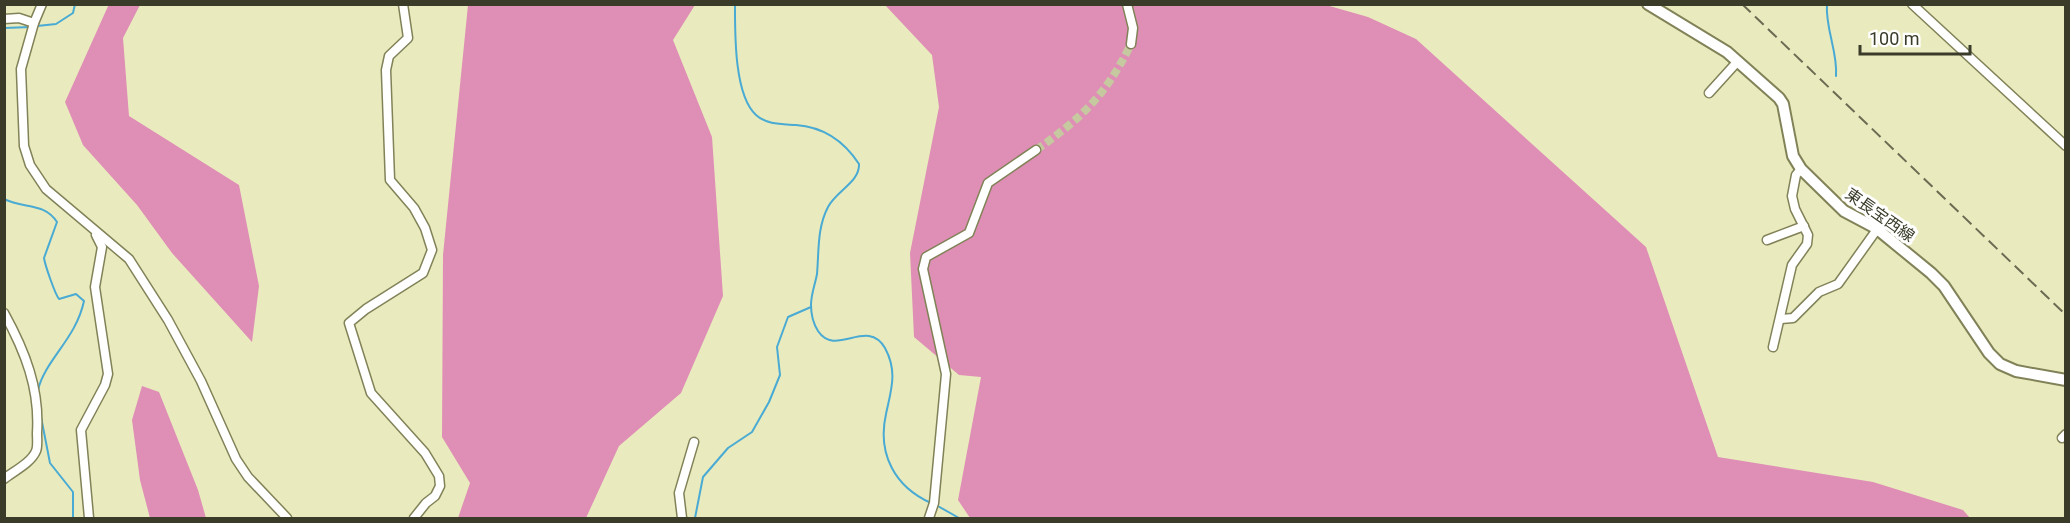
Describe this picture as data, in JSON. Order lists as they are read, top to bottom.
{
  "streets": {
    "main road": ["東長宝西線"]
  },
  "scale_bar": "100 m"
}
